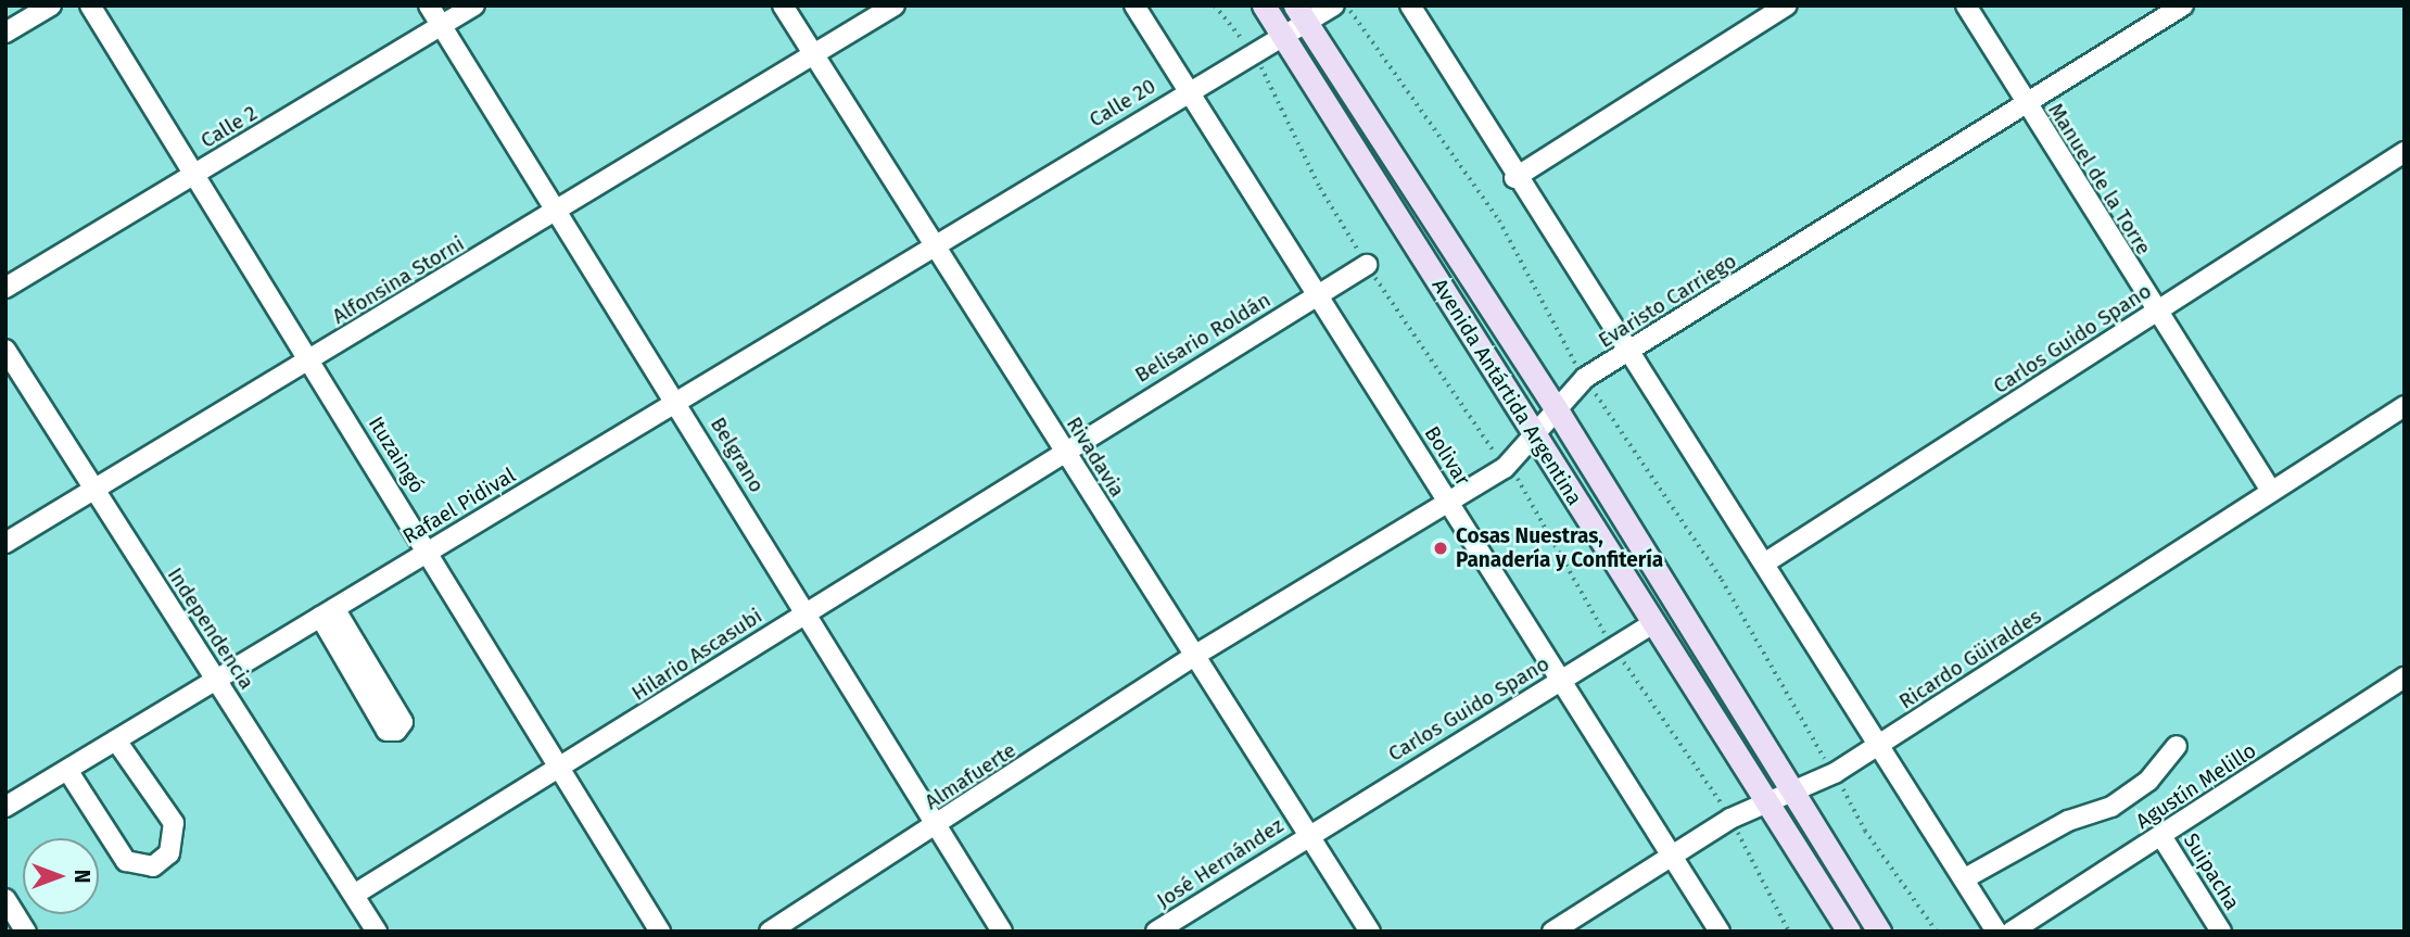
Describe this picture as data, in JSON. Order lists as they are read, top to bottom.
{
  "streets": {
    "main road": ["Avenida Antártida Argentina"],
    "street": [
      "Calle 20",
      "Calle 2",
      "Manuel de la Torre",
      "Alfonsina Storni",
      "Evaristo Carriego",
      "Belisario Roldán",
      "Carlos Guido Spano",
      "Ituzaingó",
      "Belgrano",
      "Bolivar",
      "Rivadavia",
      "Rafael Pidival",
      "Independencia",
      "Hilario Ascasubi",
      "Ricardo Güiraldes",
      "Almafuerte",
      "Agustín Melillo",
      "José Hernández",
      "Suipacha"
    ]
  },
  "crossings": [
    ["Calle 20", "Avenida Antártida Argentina"],
    ["Calle 20", "Bolivar"],
    ["Calle 20", "Rivadavia"],
    ["Calle 20", "Rafael Pidival"],
    ["Calle 2", "Ituzaingó"],
    ["Calle 2", "Belgrano"],
    ["Manuel de la Torre", "Evaristo Carriego"],
    ["Manuel de la Torre", "Carlos Guido Spano"],
    ["Manuel de la Torre", "Ricardo Güiraldes"],
    ["Alfonsina Storni", "Ituzaingó"],
    ["Alfonsina Storni", "Belgrano"],
    ["Alfonsina Storni", "Rivadavia"],
    ["Alfonsina Storni", "Independencia"],
    ["Evaristo Carriego", "Avenida Antártida Argentina"],
    ["Evaristo Carriego", "Bolivar"],
    ["Evaristo Carriego", "Rivadavia"],
    ["Evaristo Carriego", "Almafuerte"],
    ["Belisario Roldán", "Bolivar"],
    ["Belisario Roldán", "Rivadavia"],
    ["Belisario Roldán", "Hilario Ascasubi"],
    ["Carlos Guido Spano", "Avenida Antártida Argentina"],
    ["Carlos Guido Spano", "Bolivar"],
    ["Carlos Guido Spano", "Rivadavia"],
    ["Carlos Guido Spano", "José Hernández"],
    ["Avenida Antártida Argentina", "Ricardo Güiraldes"],
    ["Ituzaingó", "Rafael Pidival"],
    ["Ituzaingó", "Hilario Ascasubi"],
    ["Belgrano", "Rafael Pidival"],
    ["Belgrano", "Hilario Ascasubi"],
    ["Belgrano", "Almafuerte"],
    ["Bolivar", "Ricardo Güiraldes"],
    ["Rivadavia", "Rafael Pidival"],
    ["Rivadavia", "Hilario Ascasubi"],
    ["Rivadavia", "Almafuerte"],
    ["Rivadavia", "José Hernández"],
    ["Rafael Pidival", "Independencia"],
    ["Independencia", "Hilario Ascasubi"],
    ["Agustín Melillo", "Suipacha"]
  ],
  "places": ["Cosas Nuestras, Panadería y Confitería"],
  "north": "right"
}
